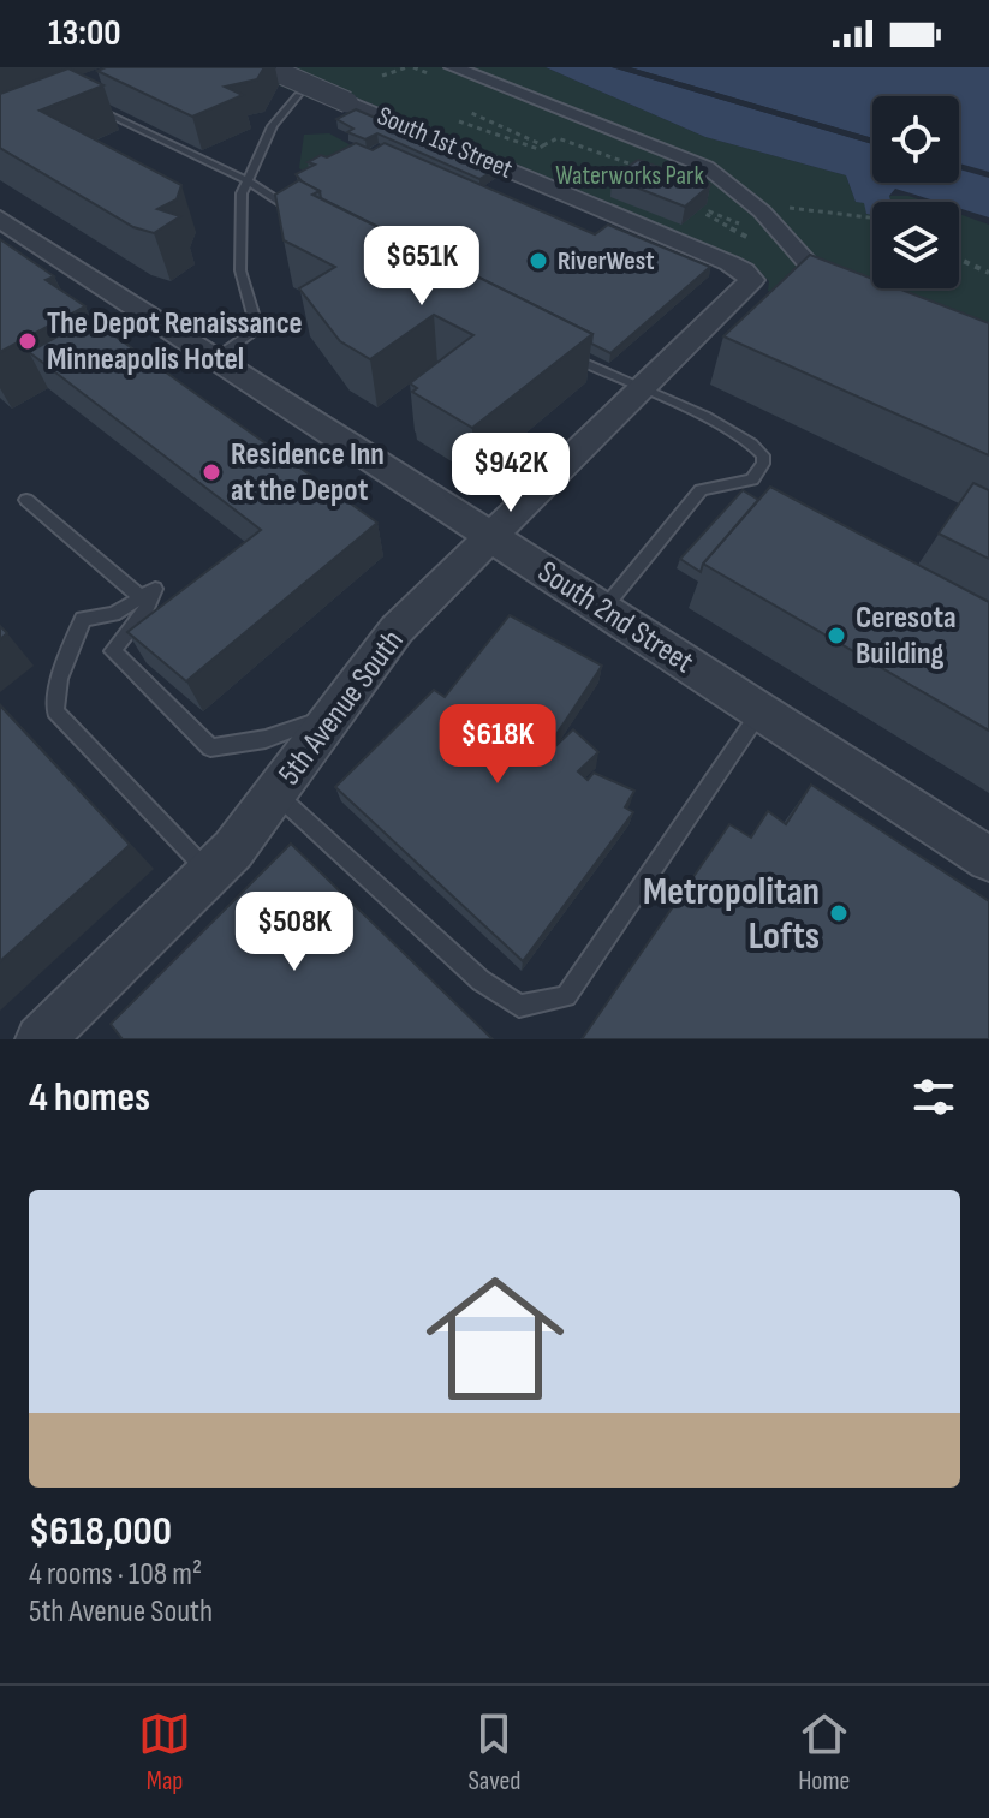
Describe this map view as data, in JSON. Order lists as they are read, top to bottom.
{
  "streets": {
    "street": ["South 1st Street", "South 2nd Street", "5th Avenue South"]
  },
  "crossings": [
    ["South 1st Street", "5th Avenue South"],
    ["South 2nd Street", "5th Avenue South"]
  ],
  "parks": ["Waterworks Park"],
  "places": [
    "RiverWest",
    "The Depot Renaissance Minneapolis Hotel",
    "Residence Inn at the Depot",
    "Ceresota Building",
    "Metropolitan Lofts"
  ],
  "page": {
    "status": "13:00",
    "price": [
      "$651K",
      "$942K",
      "$618K",
      "$508K"
    ],
    "heading": "4 homes",
    "list": [
      {
        "name": "$618,000",
        "note": "4 rooms · 108 m² · 5th Avenue South"
      }
    ],
    "tabs": ["Map", "Saved", "Home"]
  }
}
